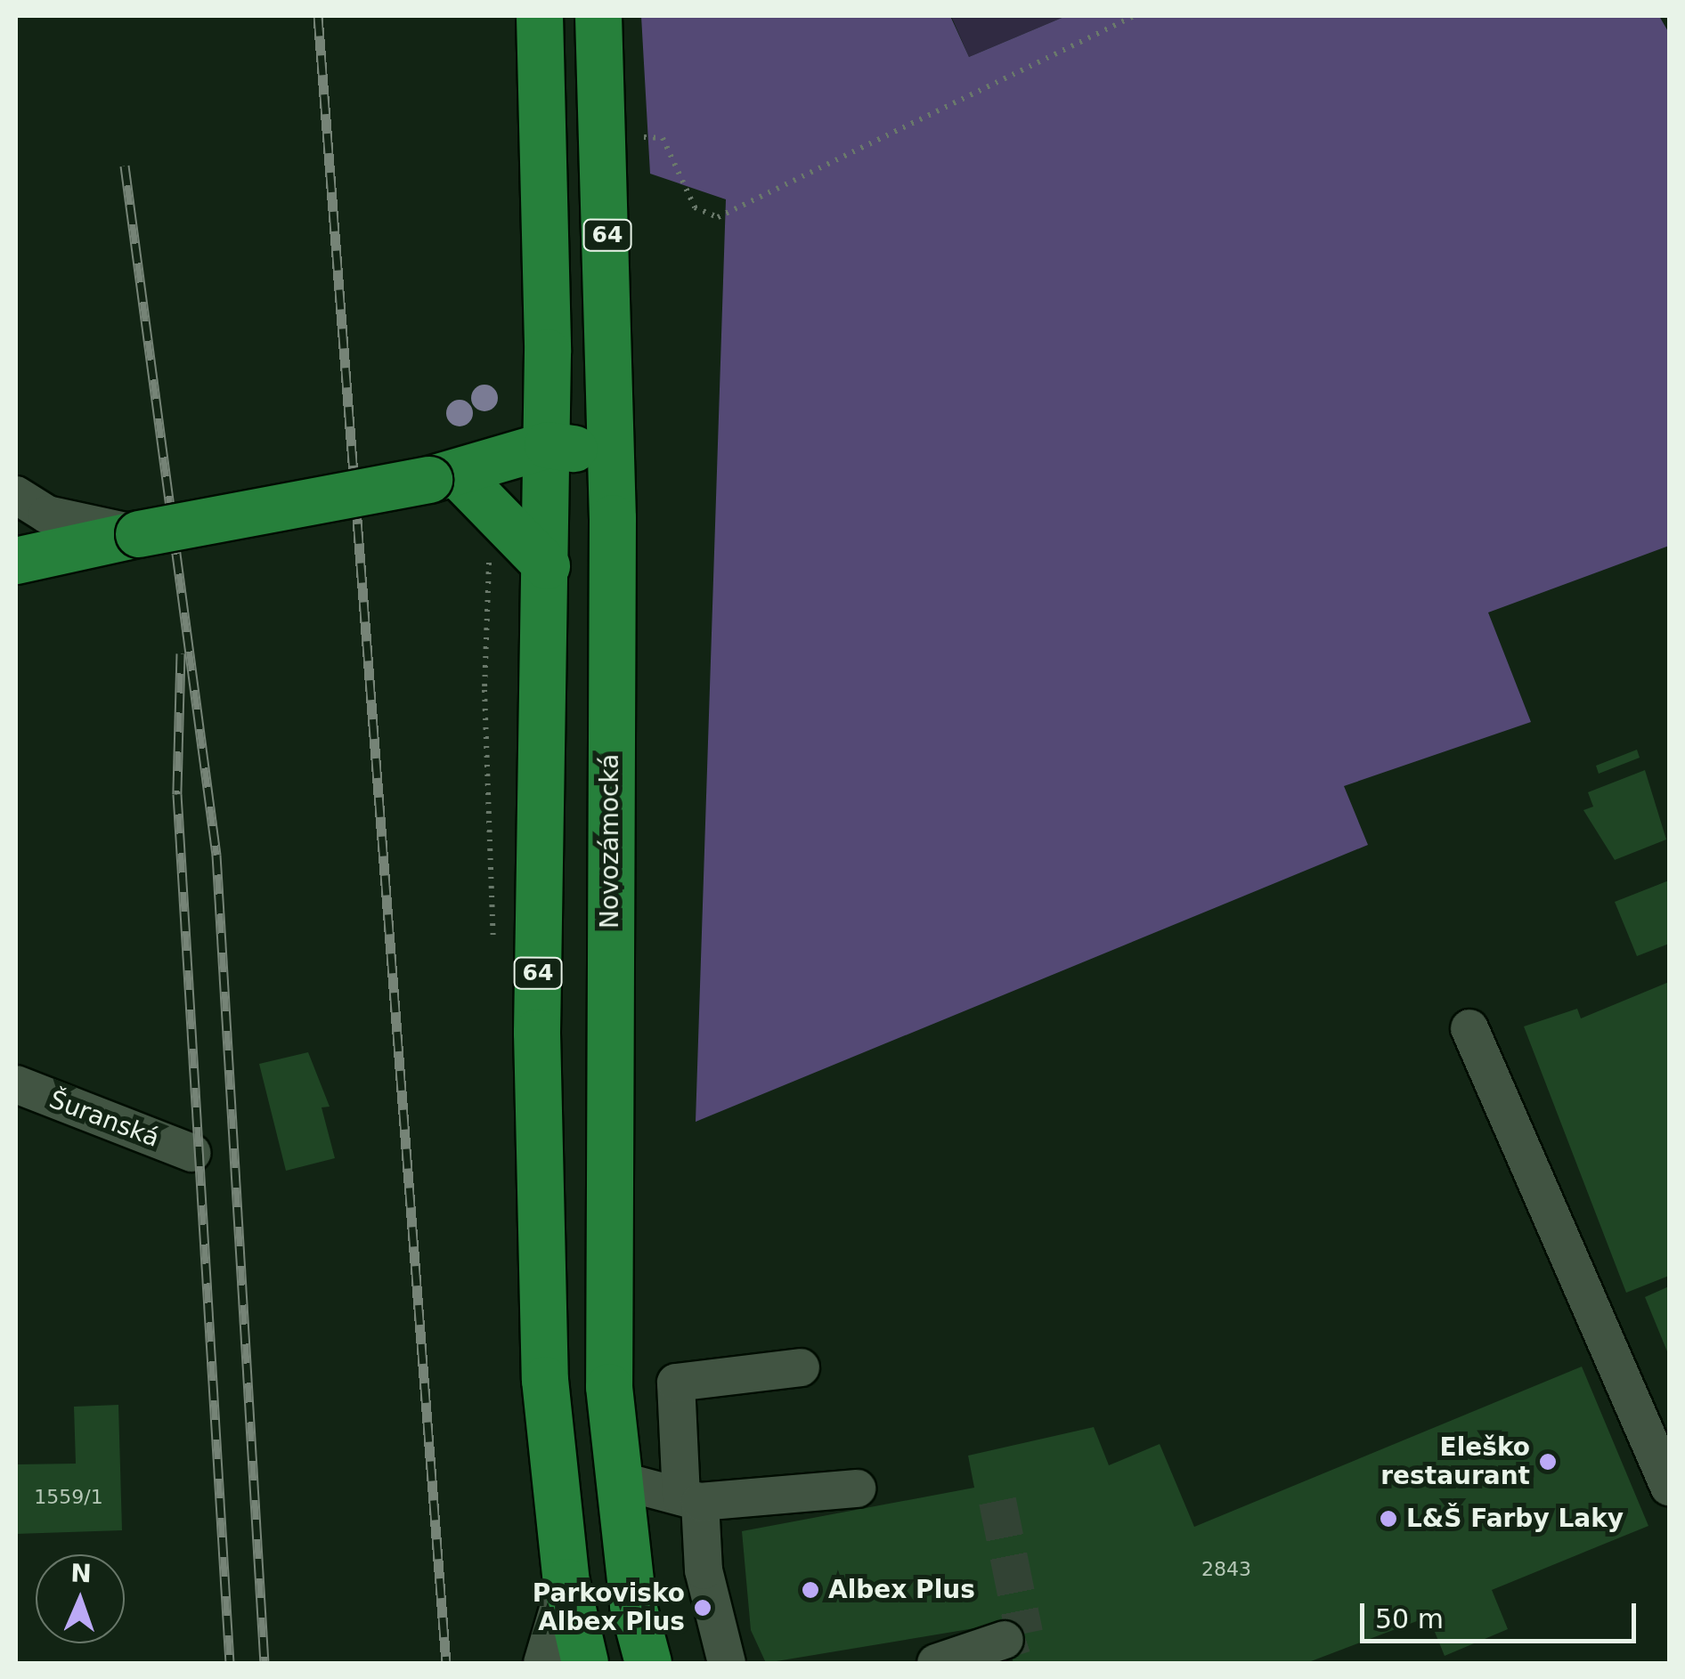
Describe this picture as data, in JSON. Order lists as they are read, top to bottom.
{
  "streets": {
    "main road": ["64", "Novozámocká"],
    "street": ["Šuranská"]
  },
  "places": [
    "Eleško restaurant",
    "L&Š Farby Laky",
    "Albex Plus",
    "Parkovisko Albex Plus"
  ],
  "house_numbers": ["1559/1", "2843"],
  "scale_bar": "50 m",
  "north": "top"
}
